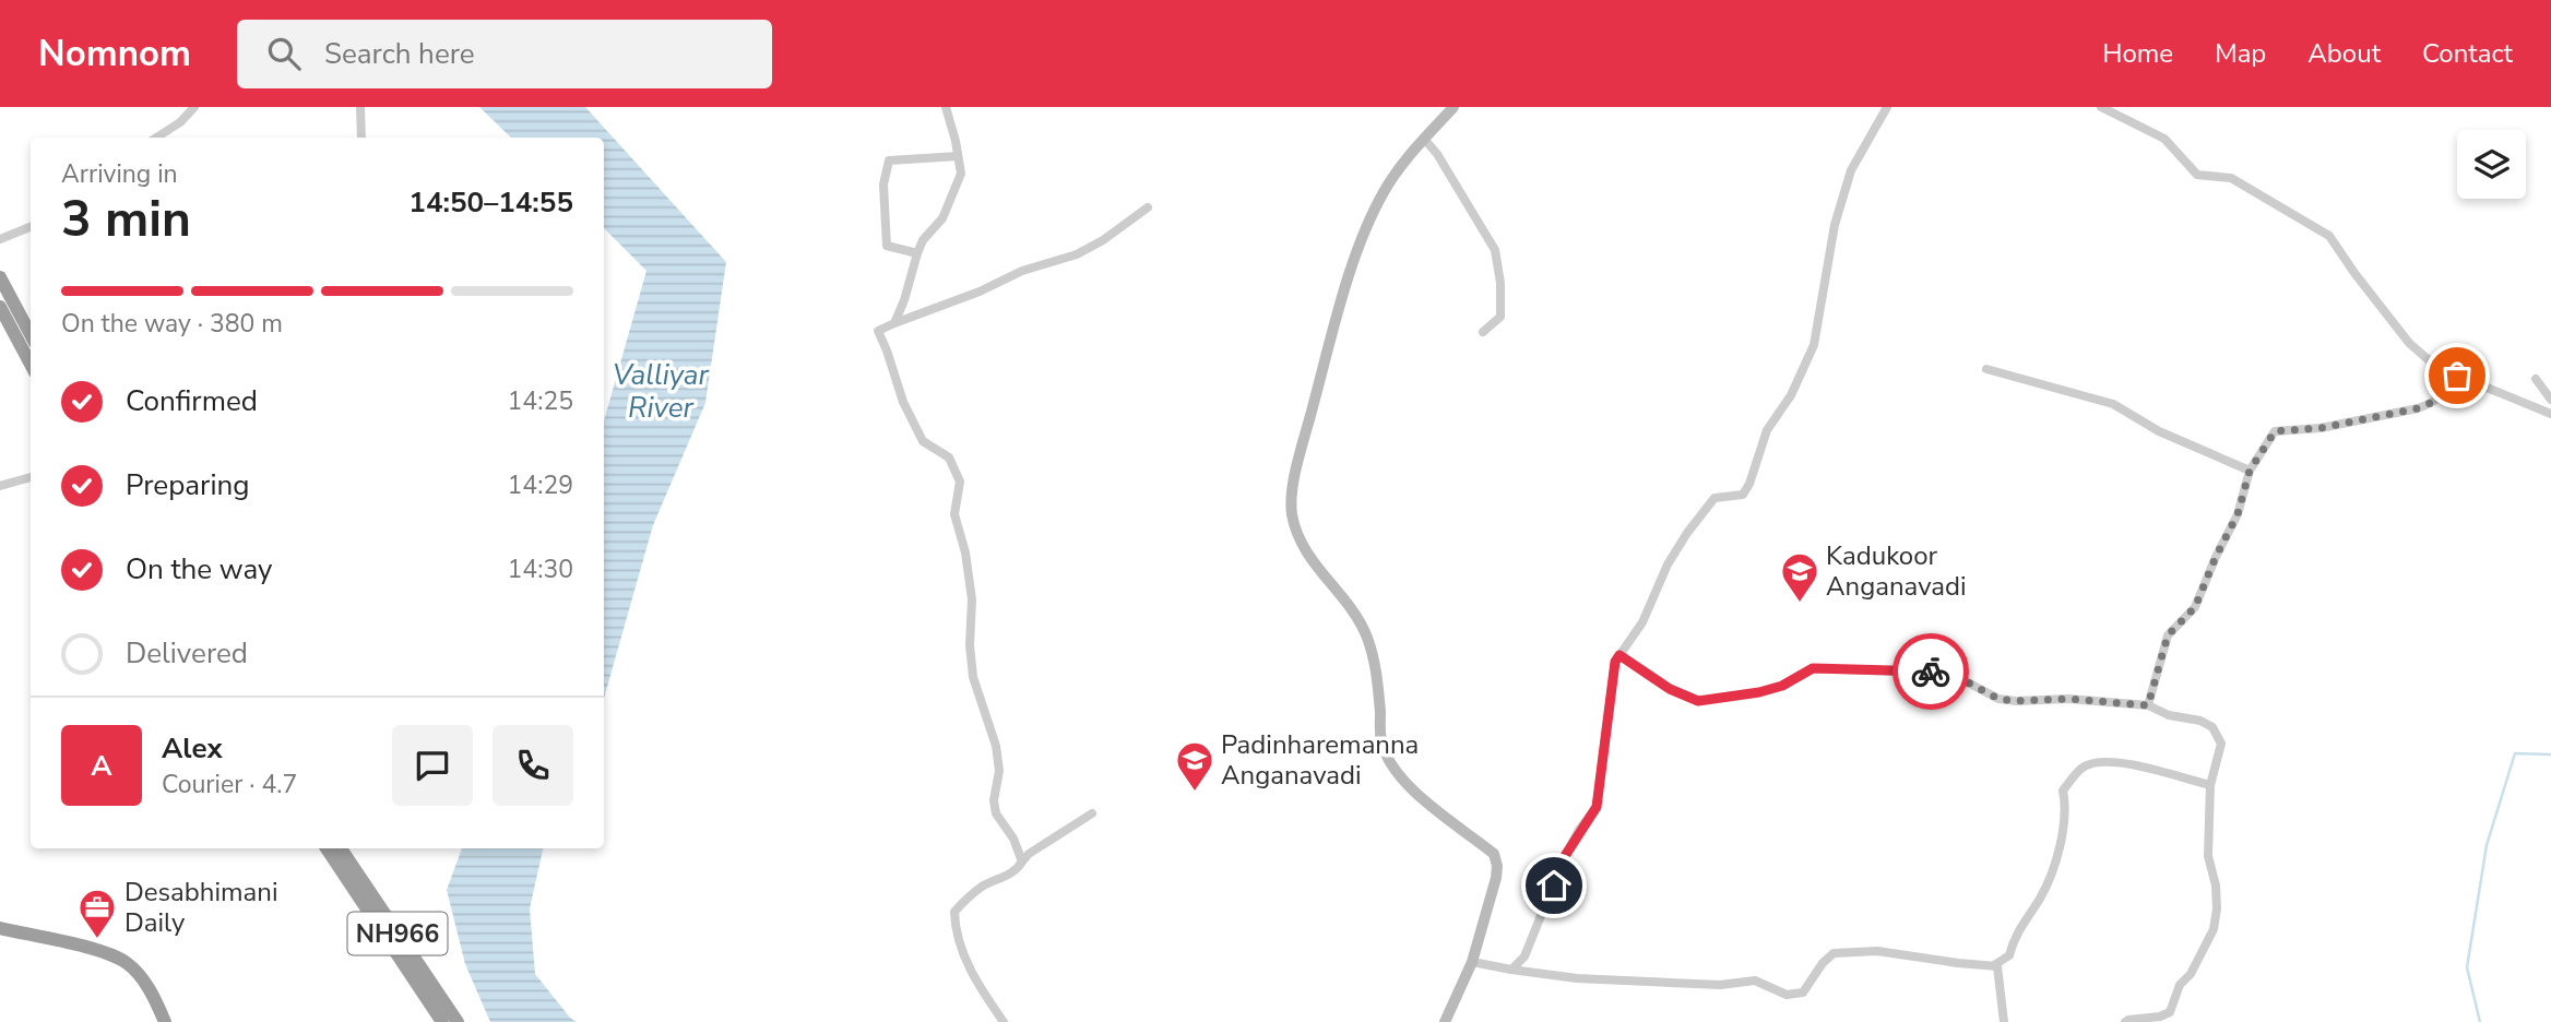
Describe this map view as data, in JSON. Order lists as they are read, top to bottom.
{
  "streets": {
    "highway": ["NH966"]
  },
  "water": ["Valliyar River"],
  "places": {
    "school or university": ["Kadukoor Anganavadi", "Padinharemanna Anganavadi"],
    "office": ["Desabhimani Daily"]
  },
  "page": {
    "header": "Nomnom",
    "search": "Search here",
    "nav": [
      "Home",
      "Map",
      "About",
      "Contact"
    ],
    "heading": ["3 min", "Arriving in", "14:50–14:55"],
    "panel": ["Alex", "Courier · 4.7"],
    "bar": "On the way · 380 m",
    "list": [
      ["Confirmed", "14:25"],
      ["Preparing", "14:29"],
      ["On the way", "14:30"],
      "Delivered"
    ],
    "round": "A"
  }
}
